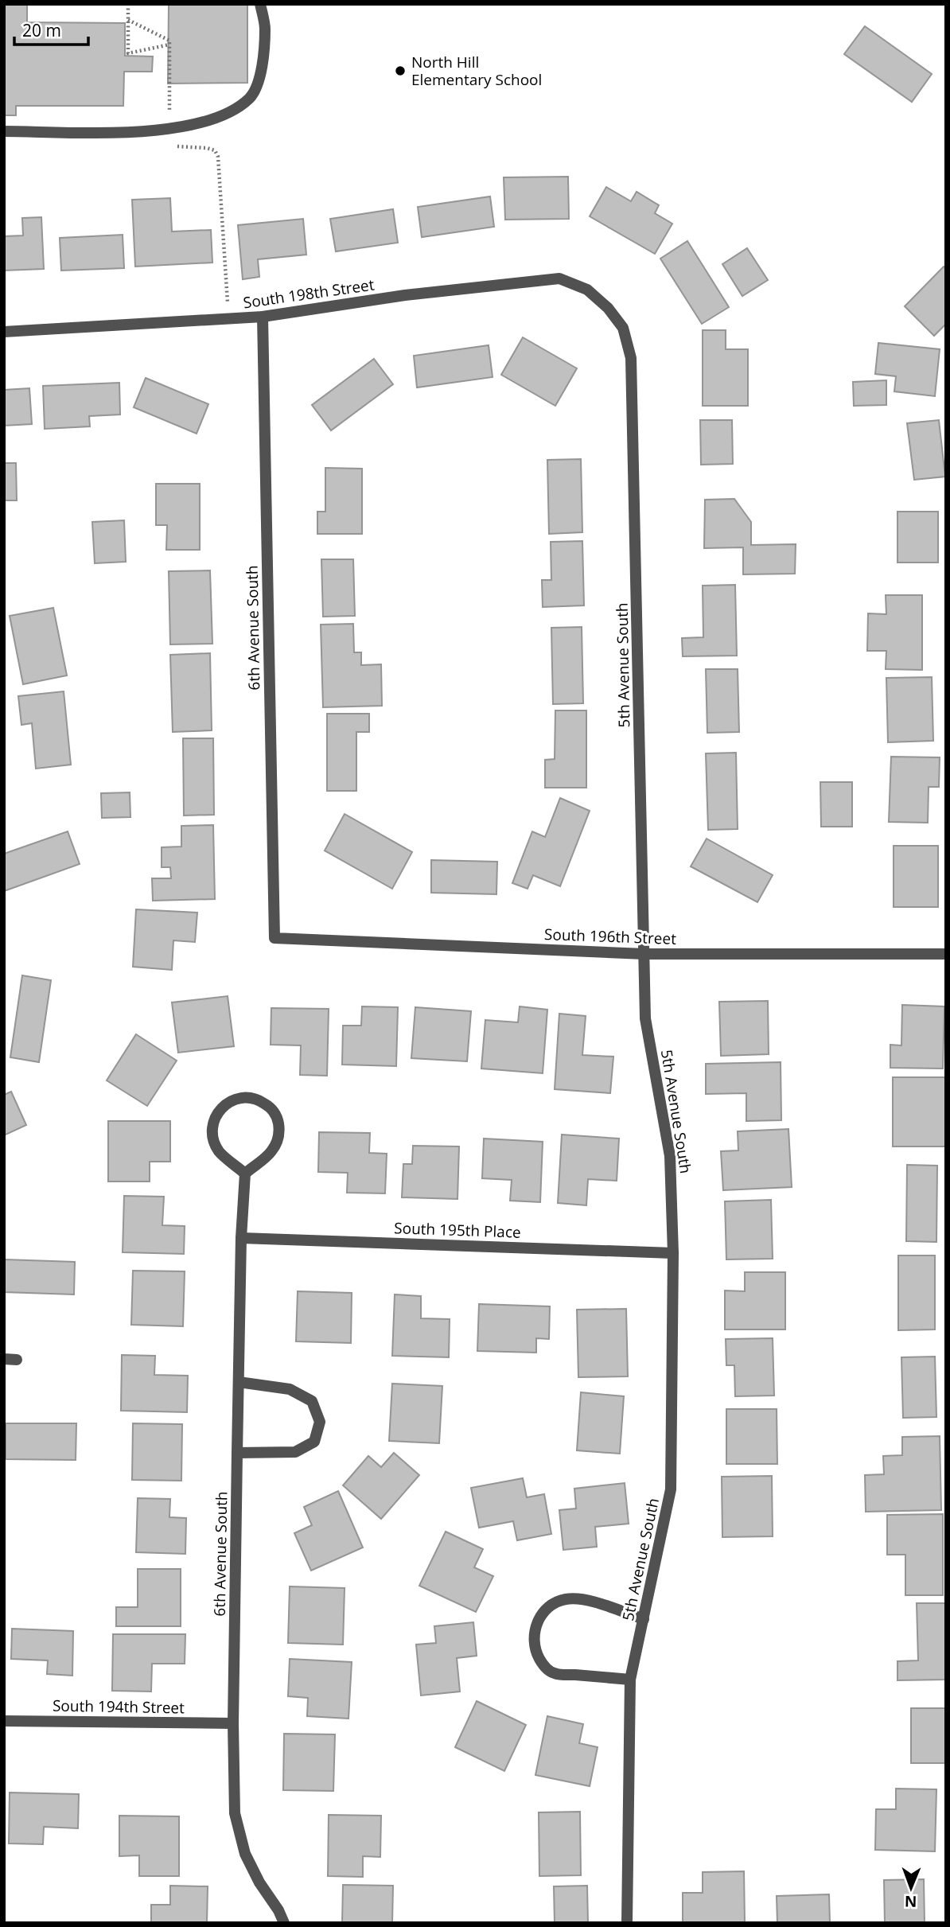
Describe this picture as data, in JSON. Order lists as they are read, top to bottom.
{
  "streets": {
    "street": [
      "South 198th Street",
      "6th Avenue South",
      "5th Avenue South",
      "South 196th Street",
      "South 195th Place",
      "South 194th Street"
    ]
  },
  "crossings": [
    ["South 198th Street", "6th Avenue South"],
    ["South 198th Street", "5th Avenue South"],
    ["6th Avenue South", "South 196th Street"],
    ["6th Avenue South", "South 195th Place"],
    ["6th Avenue South", "South 194th Street"],
    ["5th Avenue South", "South 196th Street"],
    ["5th Avenue South", "South 195th Place"]
  ],
  "places": ["North Hill Elementary School"],
  "scale_bar": "20 m",
  "north": "bottom"
}
